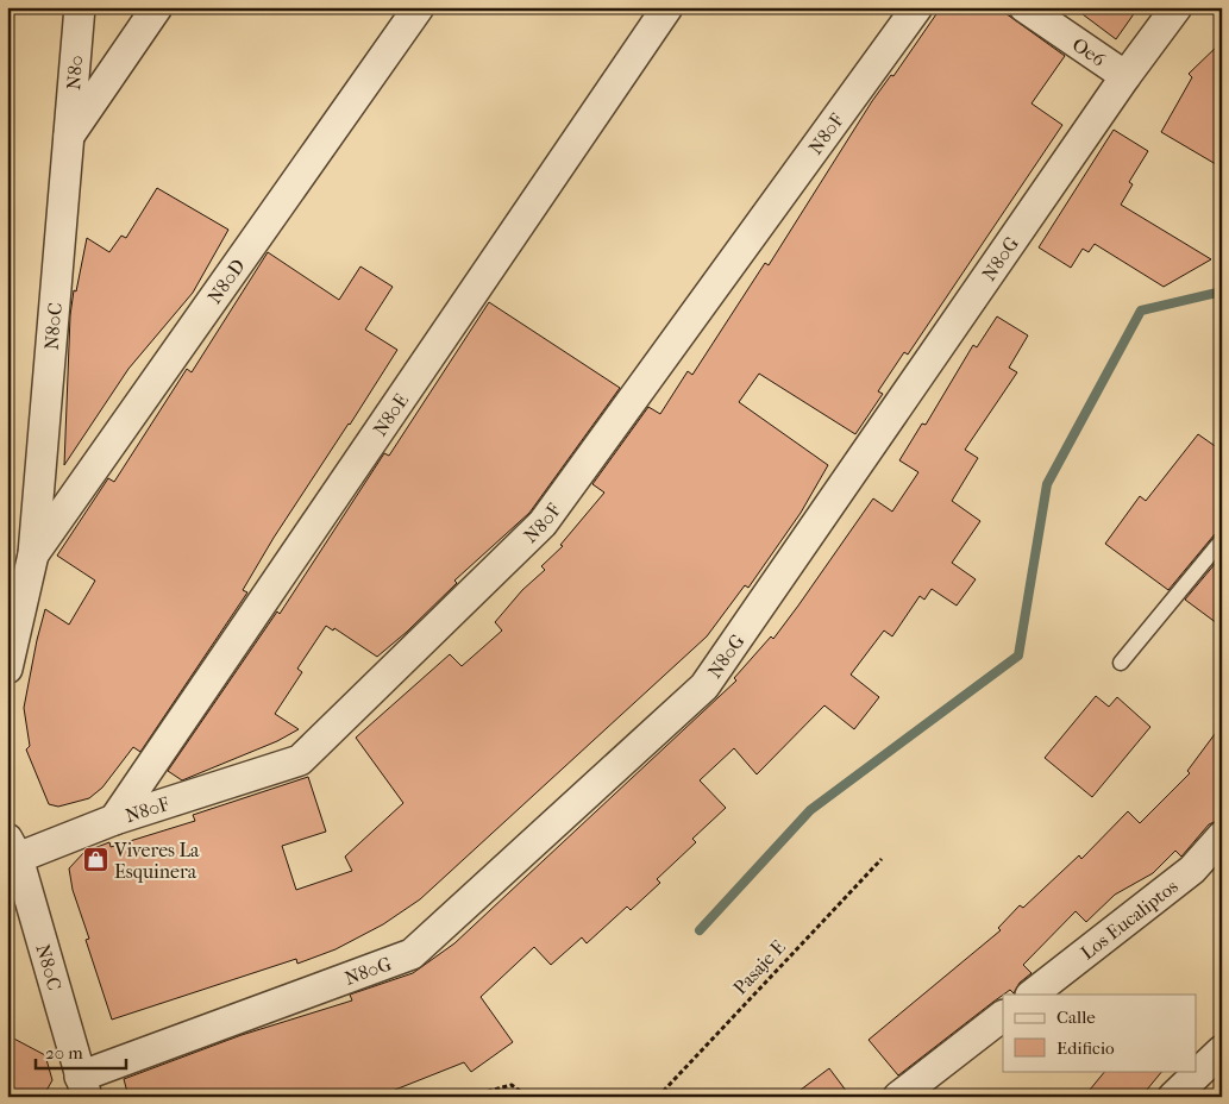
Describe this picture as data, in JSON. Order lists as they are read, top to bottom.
{
  "streets": {
    "street": [
      "Oe6",
      "N80",
      "N80F",
      "N80G",
      "N80D",
      "N80C",
      "N80E",
      "Los Eucaliptos"
    ],
    "path": ["Pasaje E"]
  },
  "crossings": [
    ["Oe6", "N80G"],
    ["N80", "N80C"],
    ["N80F", "N80C"],
    ["N80F", "N80E"],
    ["N80G", "N80C"],
    ["N80D", "N80C"]
  ],
  "places": {
    "shop": ["Viveres La Esquinera"]
  },
  "legend": ["Calle", "Edificio"],
  "scale_bar": "20 m"
}
